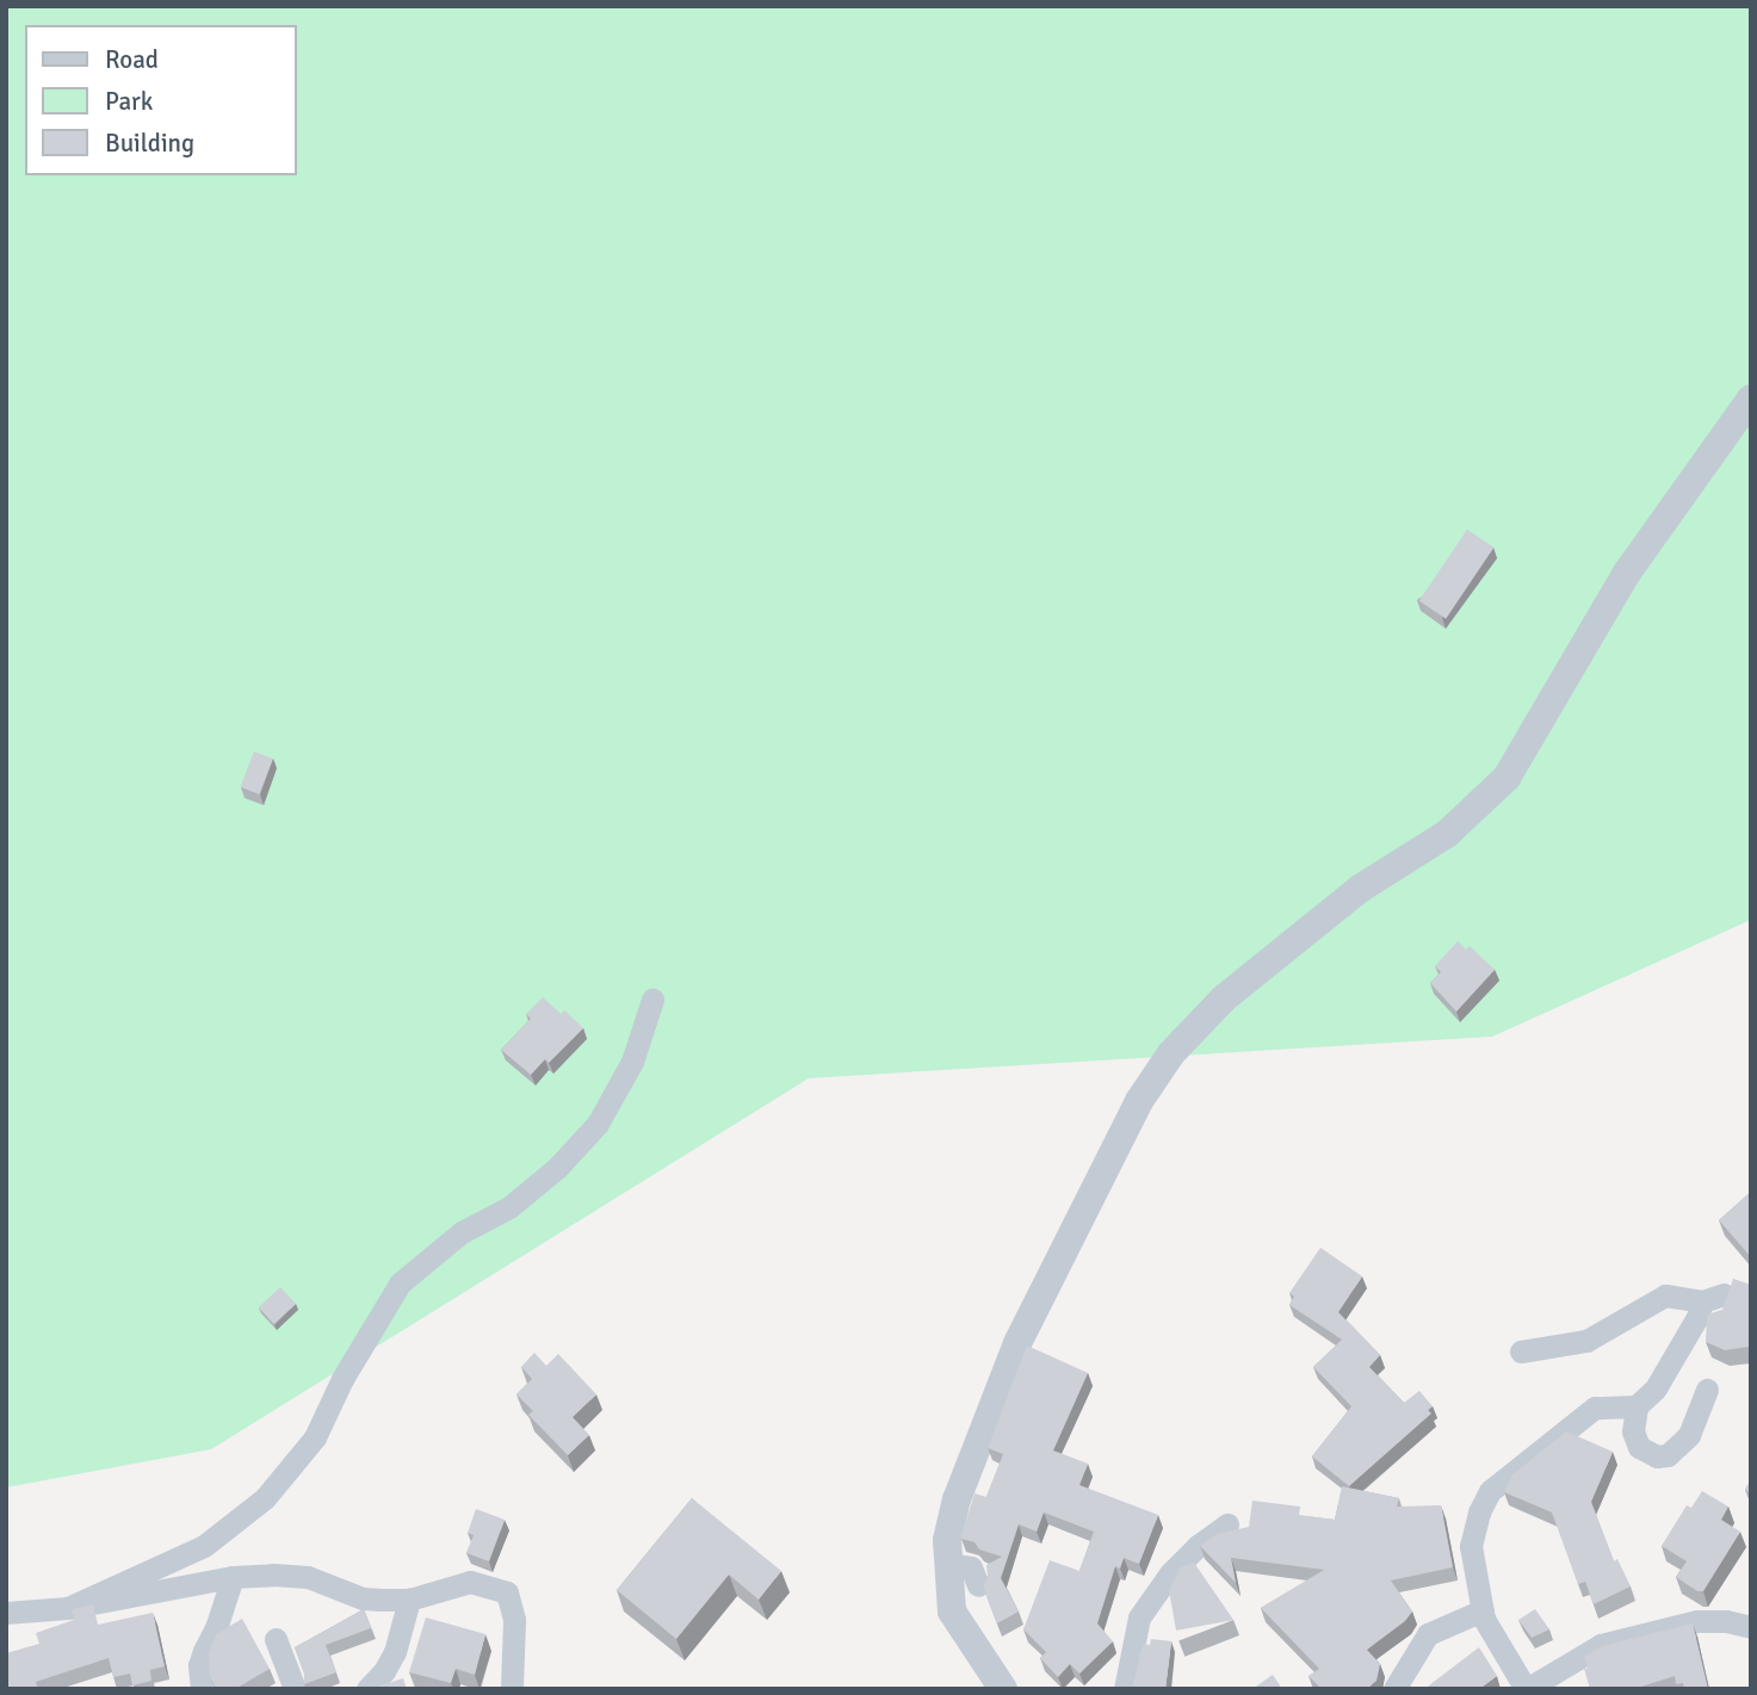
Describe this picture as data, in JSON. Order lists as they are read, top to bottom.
{
  "legend": ["Road", "Park", "Building"]
}
